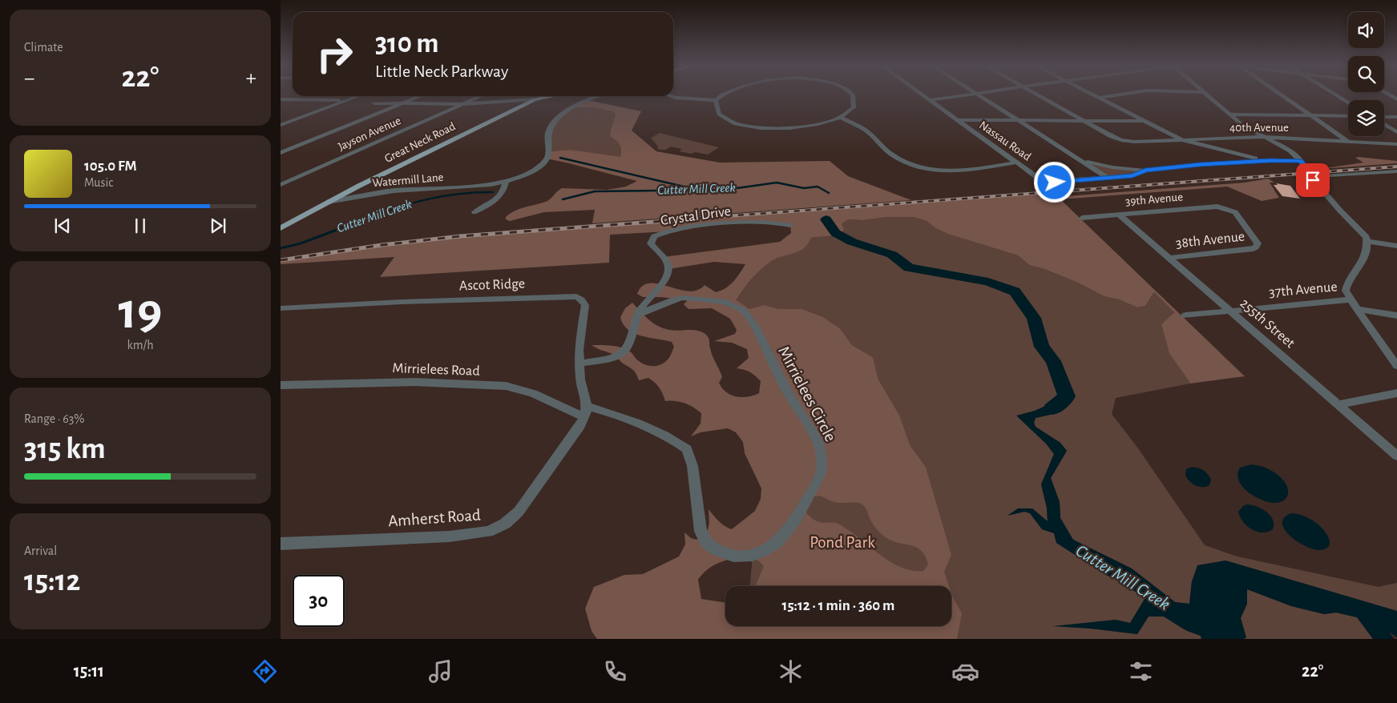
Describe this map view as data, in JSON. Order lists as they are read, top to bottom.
{
  "streets": {
    "main road": ["Great Neck Road"],
    "street": [
      "40th Avenue",
      "Jayson Avenue",
      "Nassau Road",
      "Watermill Lane",
      "39th Avenue",
      "Crystal Drive",
      "38th Avenue",
      "Ascot Ridge",
      "37th Avenue",
      "255th Street",
      "Mirrielees Road",
      "Mirrielees Circle",
      "Amherst Road"
    ]
  },
  "crossings": [
    ["Great Neck Road", "Watermill Lane"],
    ["39th Avenue", "38th Avenue"],
    ["39th Avenue", "255th Street"],
    ["Crystal Drive", "Mirrielees Circle"],
    ["38th Avenue", "255th Street"],
    ["Ascot Ridge", "Mirrielees Road"],
    ["Ascot Ridge", "Mirrielees Circle"],
    ["Ascot Ridge", "Amherst Road"],
    ["37th Avenue", "255th Street"],
    ["Mirrielees Road", "Mirrielees Circle"],
    ["Mirrielees Road", "Amherst Road"],
    ["Mirrielees Circle", "Amherst Road"]
  ],
  "water": ["Cutter Mill Creek"],
  "parks": ["Pond Park"],
  "page": {
    "tile": [
      "Climate",
      ["19", "km/h"],
      ["Range · 63%", "315 km"],
      ["Arrival", "15:12"]
    ],
    "turn": ["310 m", "Little Neck Parkway"],
    "heat": ["−", "22°", "+"],
    "song": ["105.0 FM", "Music"],
    "limit": "30",
    "trip": "15:12 · 1 min · 360 m",
    "tabs": ["15:11", "22°"]
  }
}
